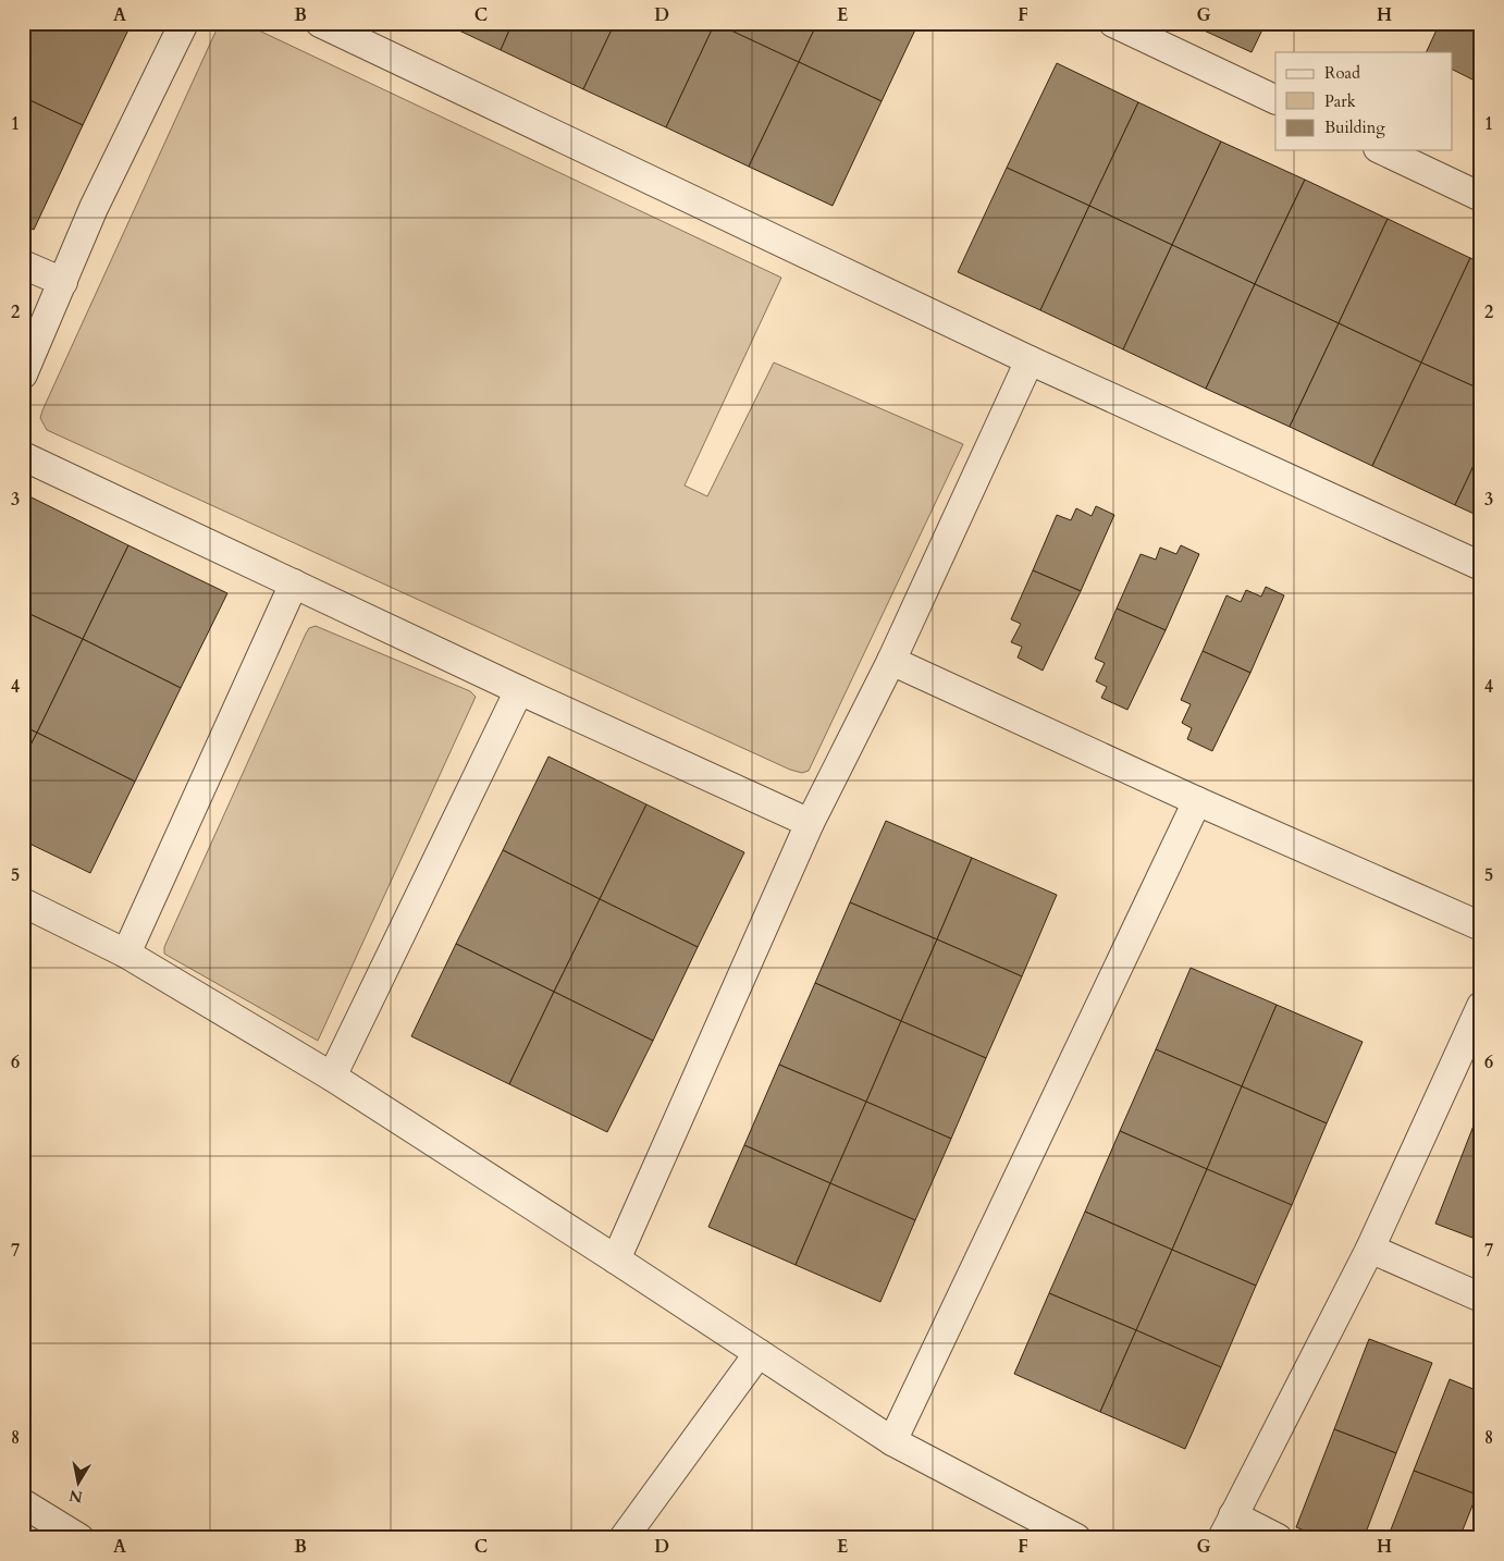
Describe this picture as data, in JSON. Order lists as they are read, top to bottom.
{
  "legend": ["Road", "Park", "Building"],
  "north": "bottom",
  "grid": {
    "columns": [
      "A",
      "B",
      "C",
      "D",
      "E",
      "F",
      "G",
      "H"
    ],
    "rows": [
      "1",
      "2",
      "3",
      "4",
      "5",
      "6",
      "7",
      "8"
    ]
  }
}
